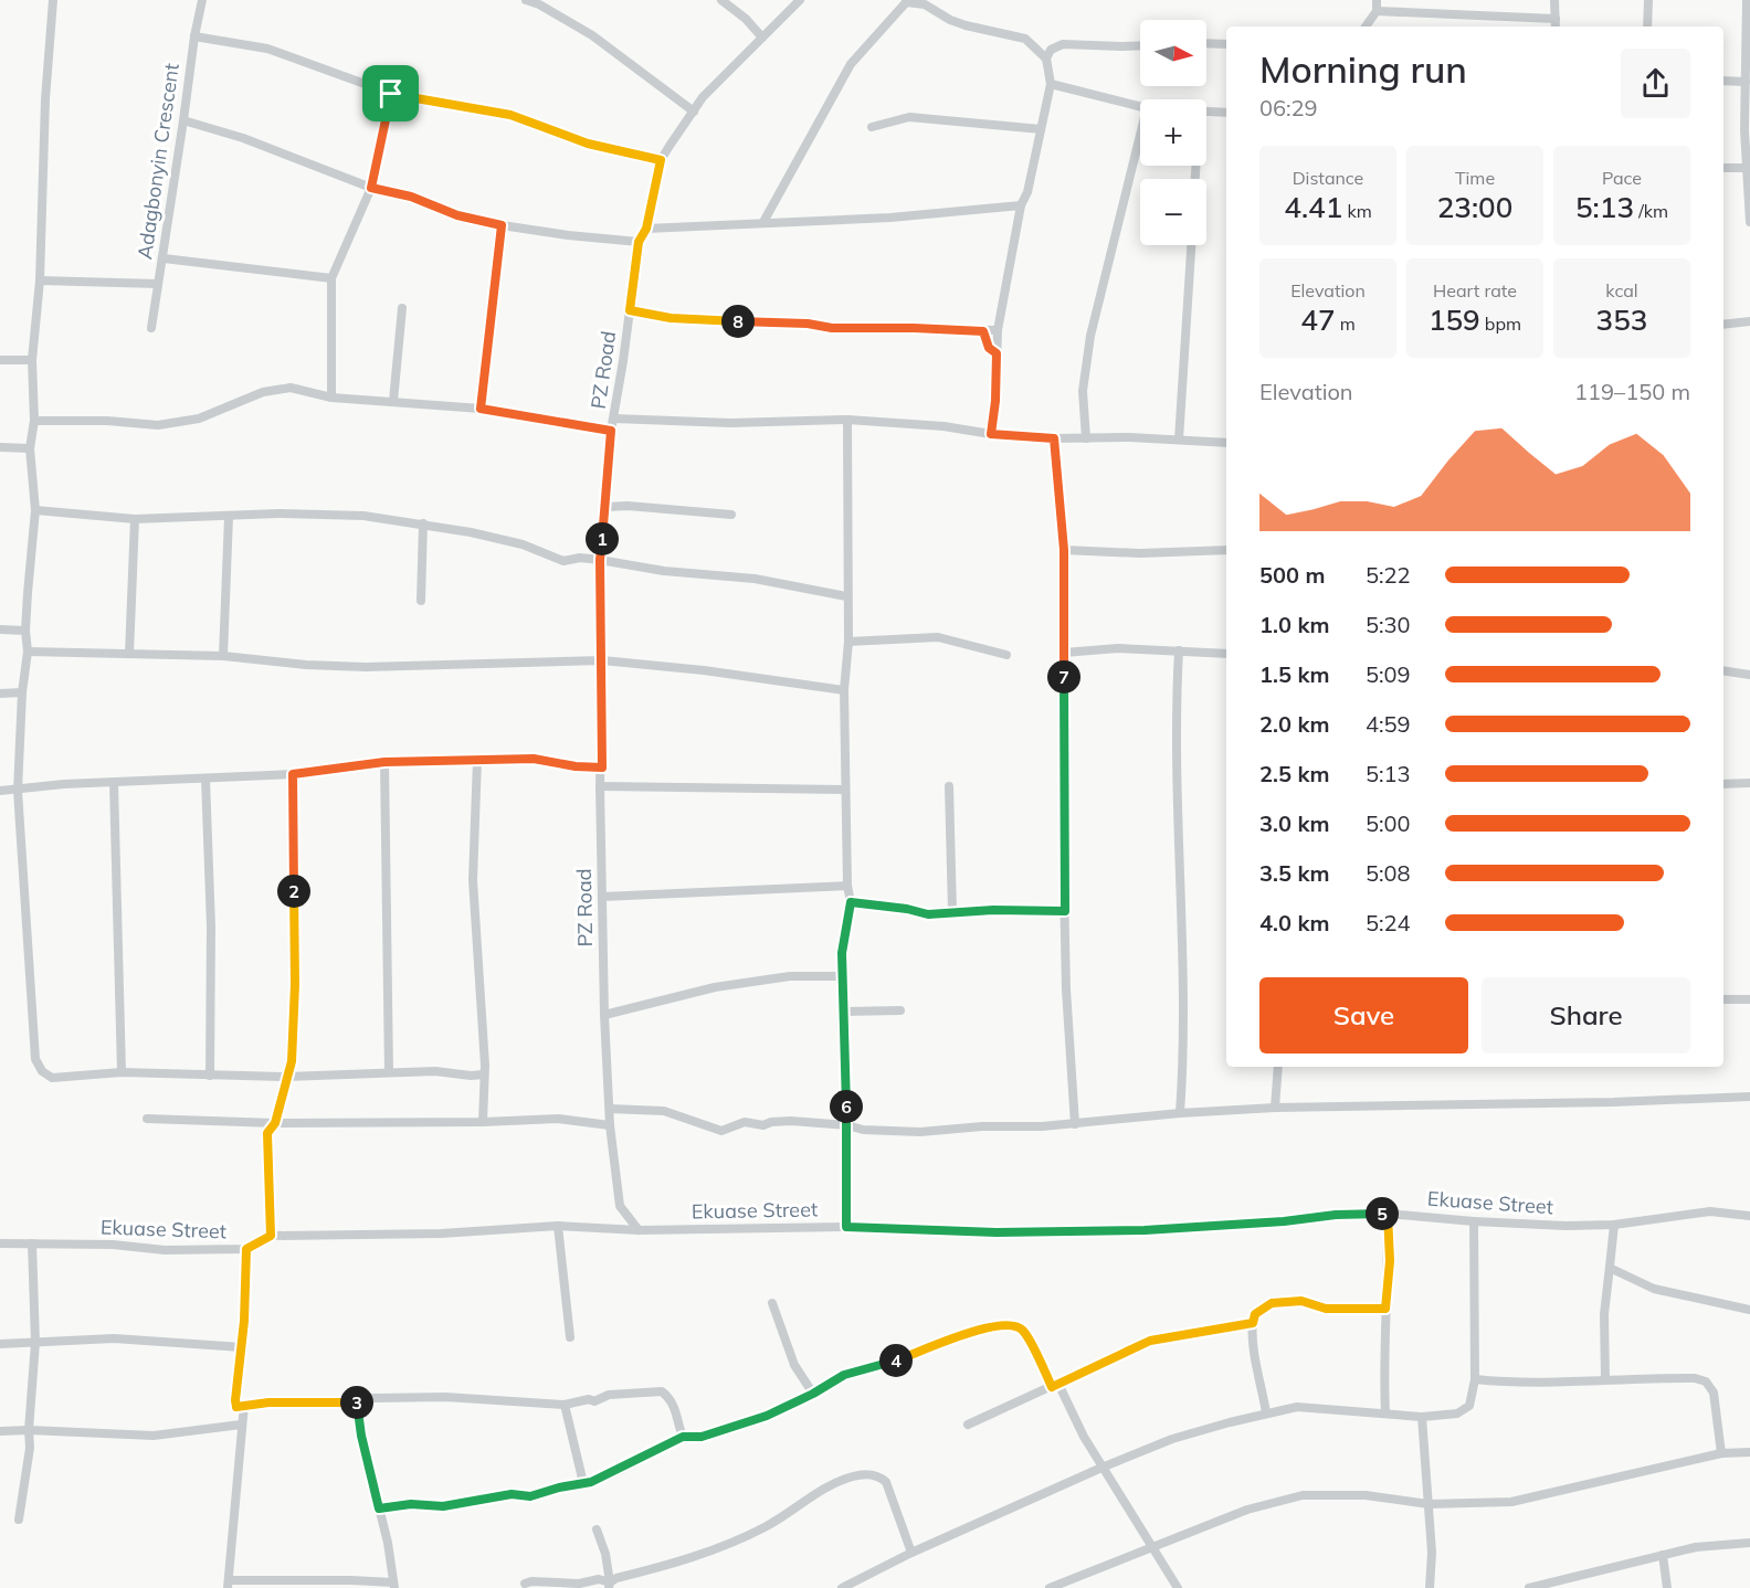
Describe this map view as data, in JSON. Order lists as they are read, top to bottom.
{
  "streets": {
    "street": ["Adagbonyin Crescent", "PZ Road", "Ekuase Street"]
  },
  "crossings": [
    ["PZ Road", "Ekuase Street"]
  ],
  "north": "right",
  "page": {
    "map_buttons": ["+", "−"],
    "heading": ["Morning run", "06:29"],
    "stats": [
      ["Distance", "4.41 km"],
      ["Time", "23:00"],
      ["Pace", "5:13 /km"],
      ["Elevation", "47 m"],
      ["Heart rate", "159 bpm"],
      ["kcal", "353"]
    ],
    "pins": [
      "8",
      "1",
      "7",
      "2",
      "6",
      "5",
      "4",
      "3"
    ],
    "chart": ["Elevation", "119–150 m"],
    "list": [
      {
        "name": "500 m",
        "note": "5:22"
      },
      {
        "name": "1.0 km",
        "note": "5:30"
      },
      {
        "name": "1.5 km",
        "note": "5:09"
      },
      {
        "name": "2.0 km",
        "note": "4:59"
      },
      {
        "name": "2.5 km",
        "note": "5:13"
      },
      {
        "name": "3.0 km",
        "note": "5:00"
      },
      {
        "name": "3.5 km",
        "note": "5:08"
      },
      {
        "name": "4.0 km",
        "note": "5:24"
      }
    ],
    "buttons": ["Save", "Share"]
  }
}
